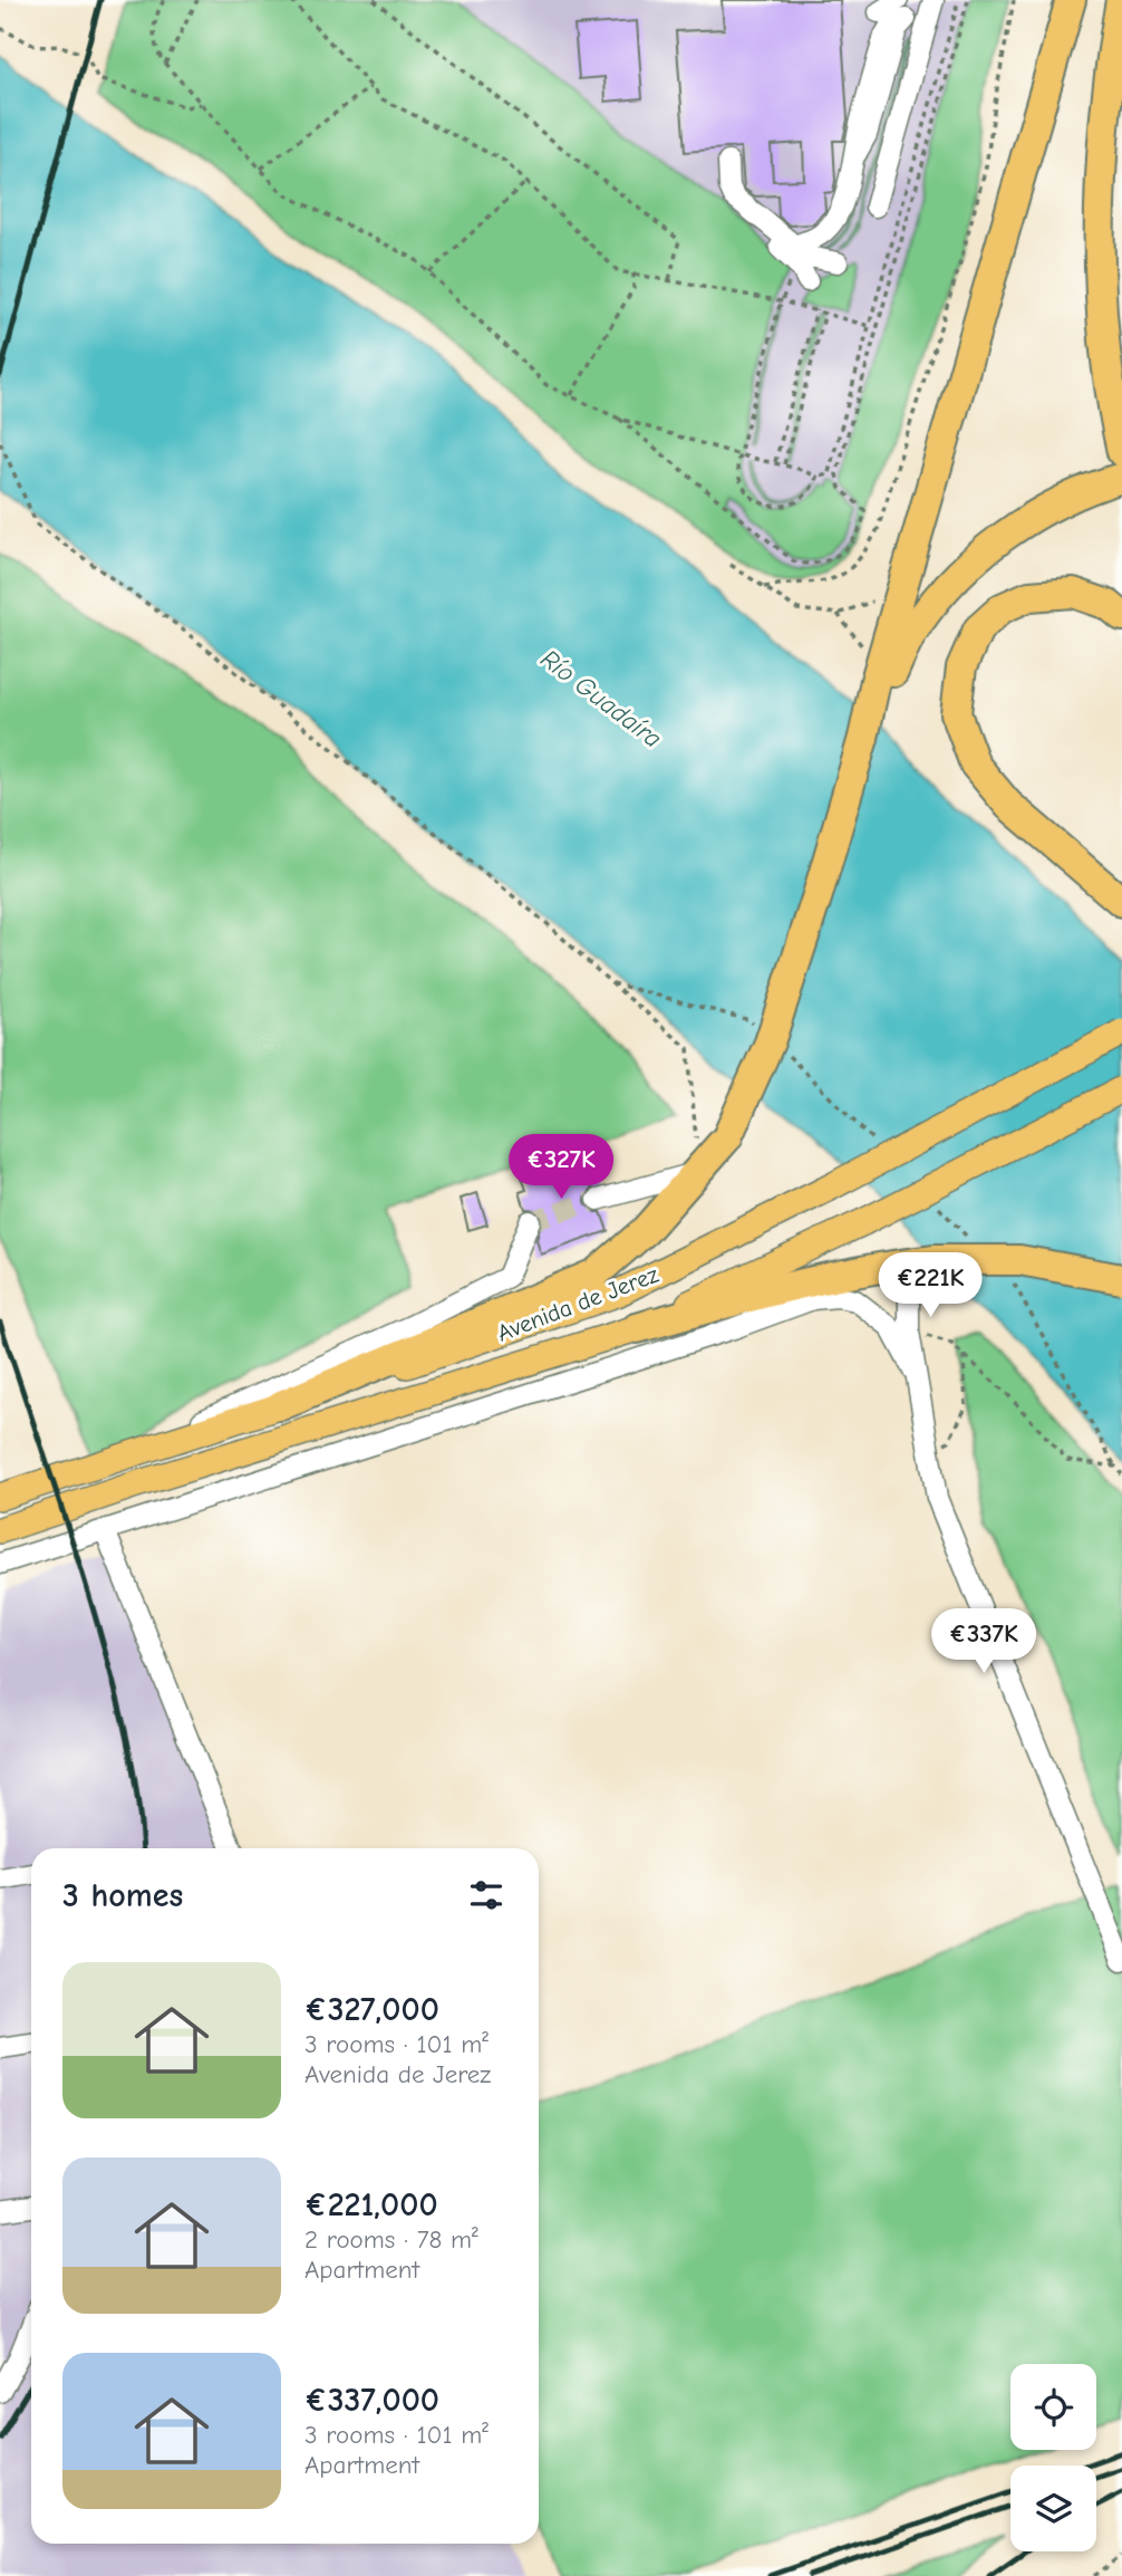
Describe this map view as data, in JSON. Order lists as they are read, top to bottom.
{
  "streets": {
    "main road": ["Avenida de Jerez"]
  },
  "water": ["Río Guadaíra"],
  "page": {
    "price": ["€327K", "€221K", "€337K"],
    "heading": "3 homes",
    "list": [
      {
        "name": "€327,000",
        "note": "3 rooms · 101 m² · Avenida de Jerez"
      },
      {
        "name": "€221,000",
        "note": "2 rooms · 78 m² · Apartment"
      },
      {
        "name": "€337,000",
        "note": "3 rooms · 101 m² · Apartment"
      }
    ]
  }
}
